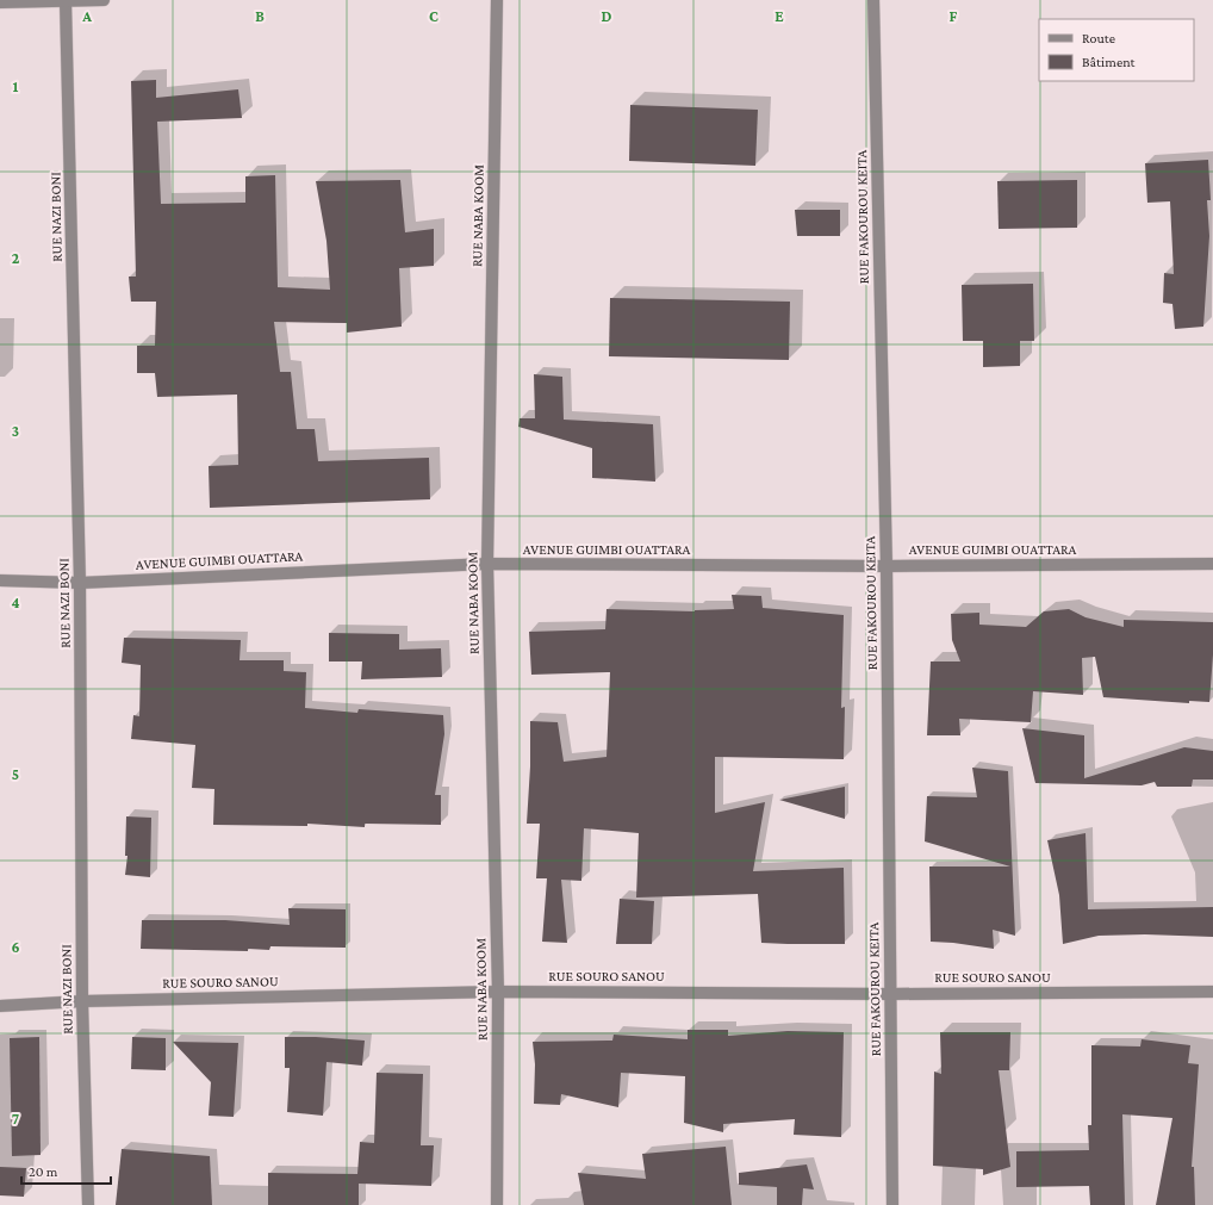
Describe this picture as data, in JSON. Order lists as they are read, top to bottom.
{
  "streets": {
    "street": [
      "RUE NABA KOOM",
      "RUE NAZI BONI",
      "RUE FAKOUROU KEITA",
      "AVENUE GUIMBI OUATTARA",
      "RUE SOURO SANOU"
    ]
  },
  "crossings": [
    ["RUE NABA KOOM", "AVENUE GUIMBI OUATTARA"],
    ["RUE NABA KOOM", "RUE SOURO SANOU"],
    ["RUE NAZI BONI", "AVENUE GUIMBI OUATTARA"],
    ["RUE NAZI BONI", "RUE SOURO SANOU"],
    ["RUE FAKOUROU KEITA", "AVENUE GUIMBI OUATTARA"],
    ["RUE FAKOUROU KEITA", "RUE SOURO SANOU"]
  ],
  "legend": ["Route", "Bâtiment"],
  "scale_bar": "20 m",
  "grid": {
    "columns": [
      "A",
      "B",
      "C",
      "D",
      "E",
      "F"
    ],
    "rows": [
      "1",
      "2",
      "3",
      "4",
      "5",
      "6",
      "7"
    ]
  }
}
